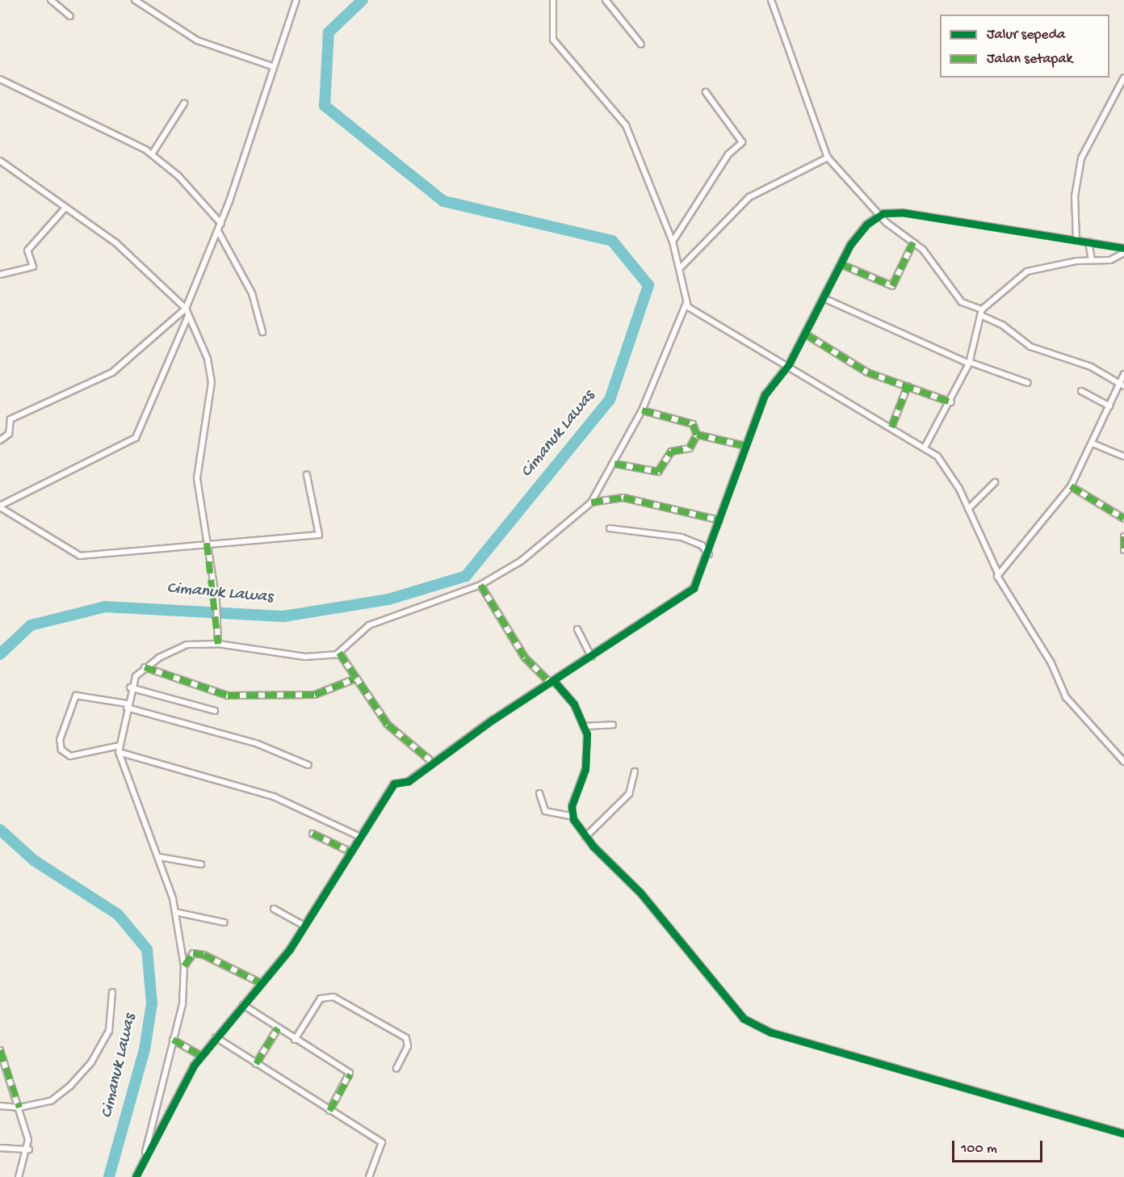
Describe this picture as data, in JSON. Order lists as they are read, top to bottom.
{
  "water": ["Cimanuk Lawas"],
  "legend": ["Jalur sepeda", "Jalan setapak"],
  "scale_bar": "100 m"
}
